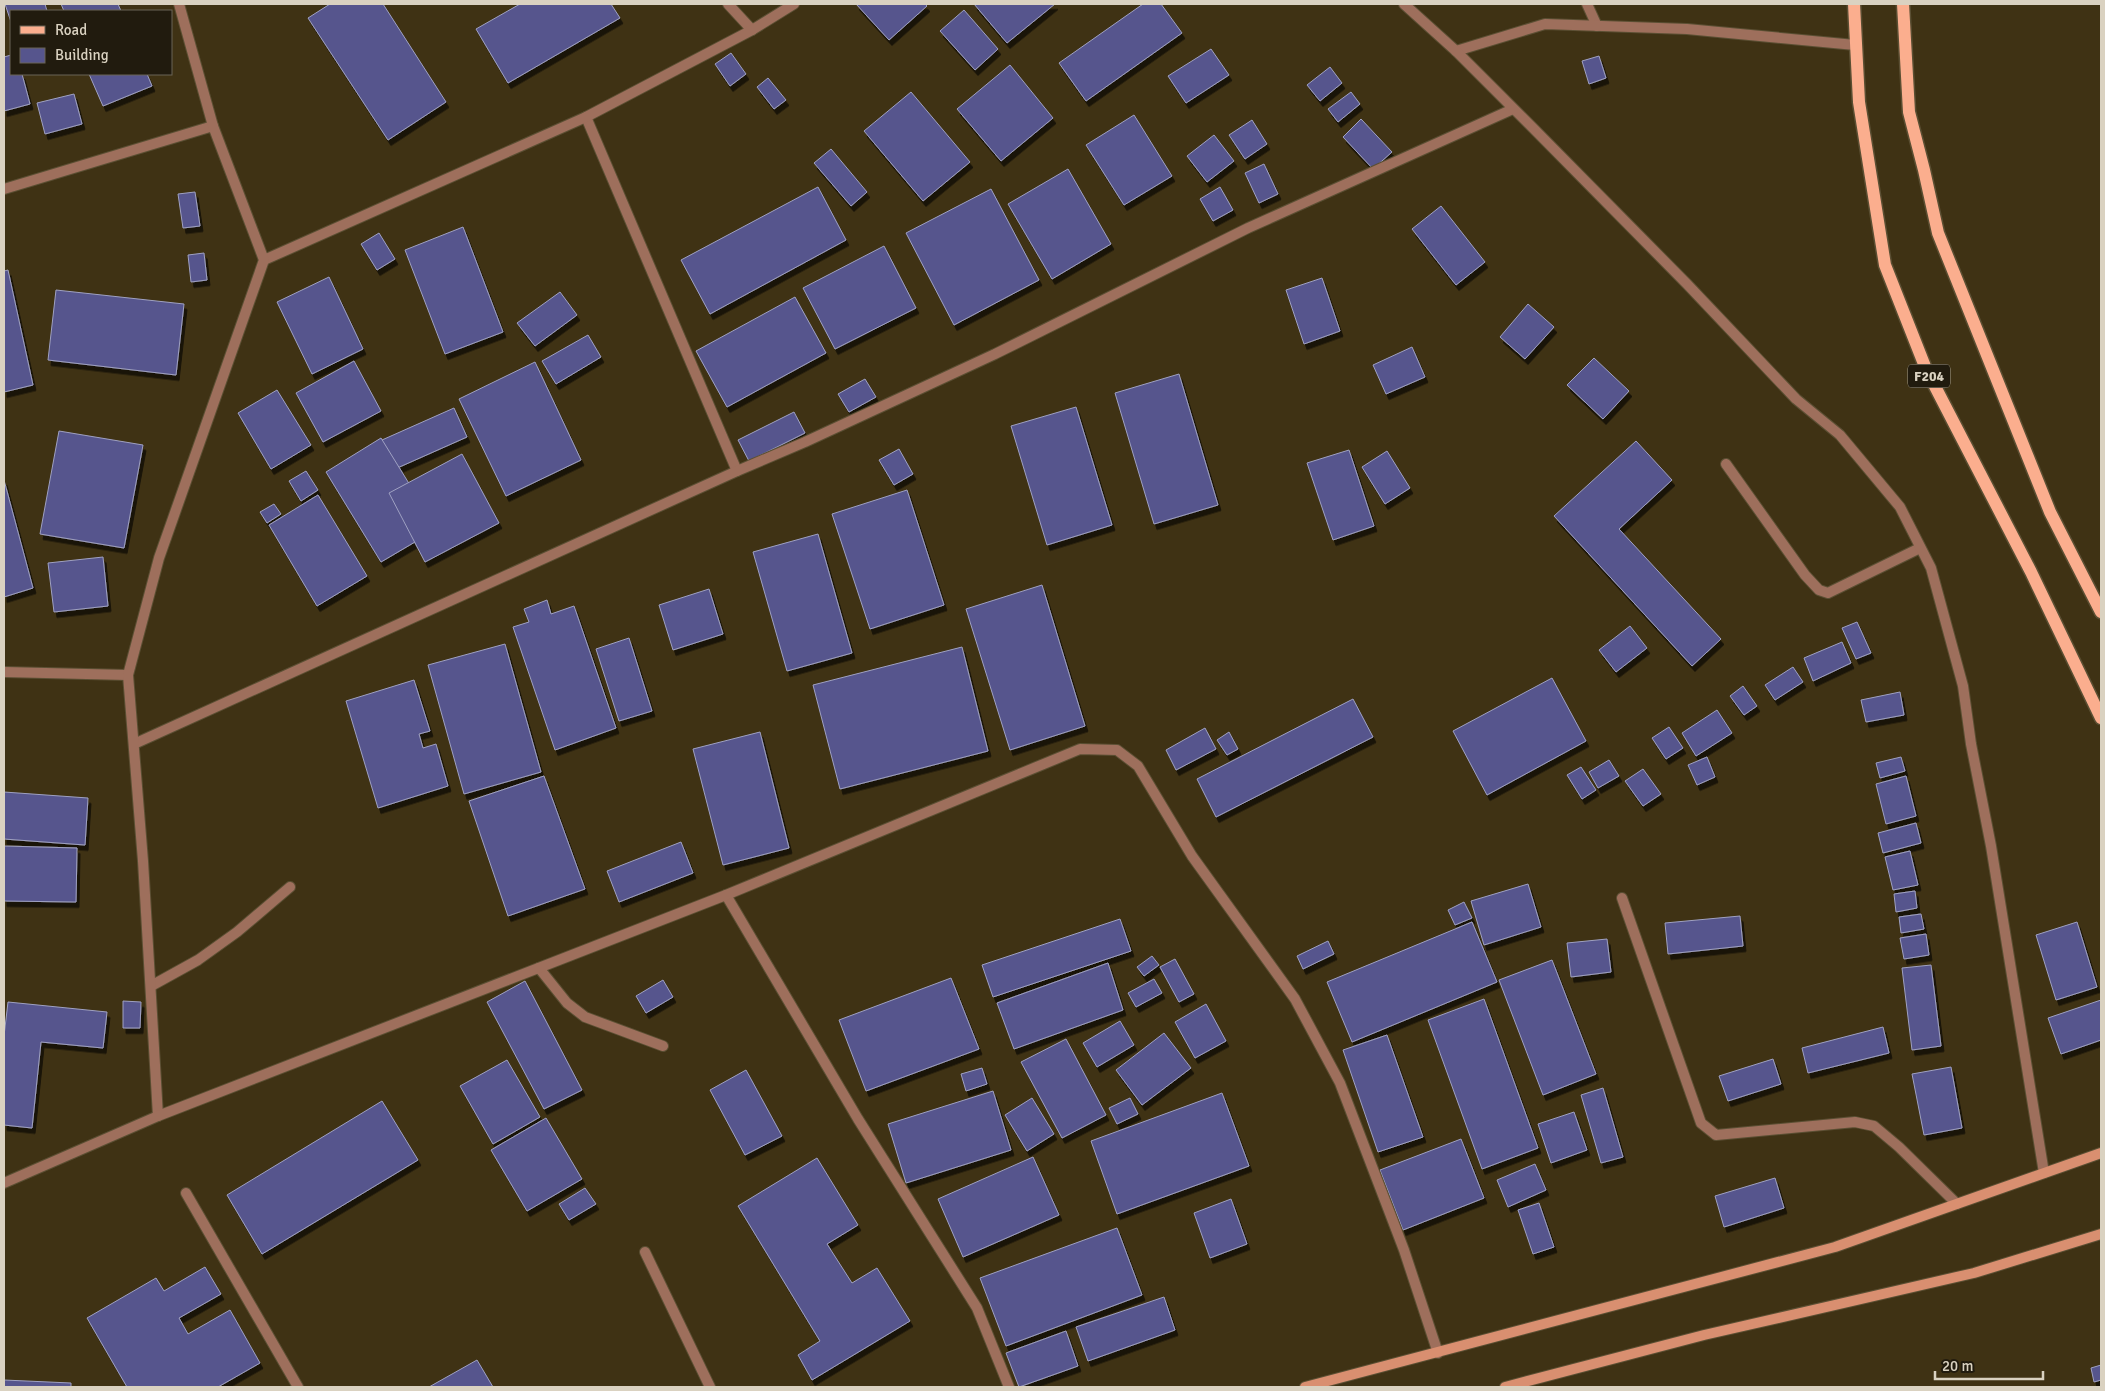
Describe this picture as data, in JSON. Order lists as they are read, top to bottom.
{
  "streets": {
    "main road": ["F204"]
  },
  "legend": ["Road", "Building"],
  "scale_bar": "20 m"
}
